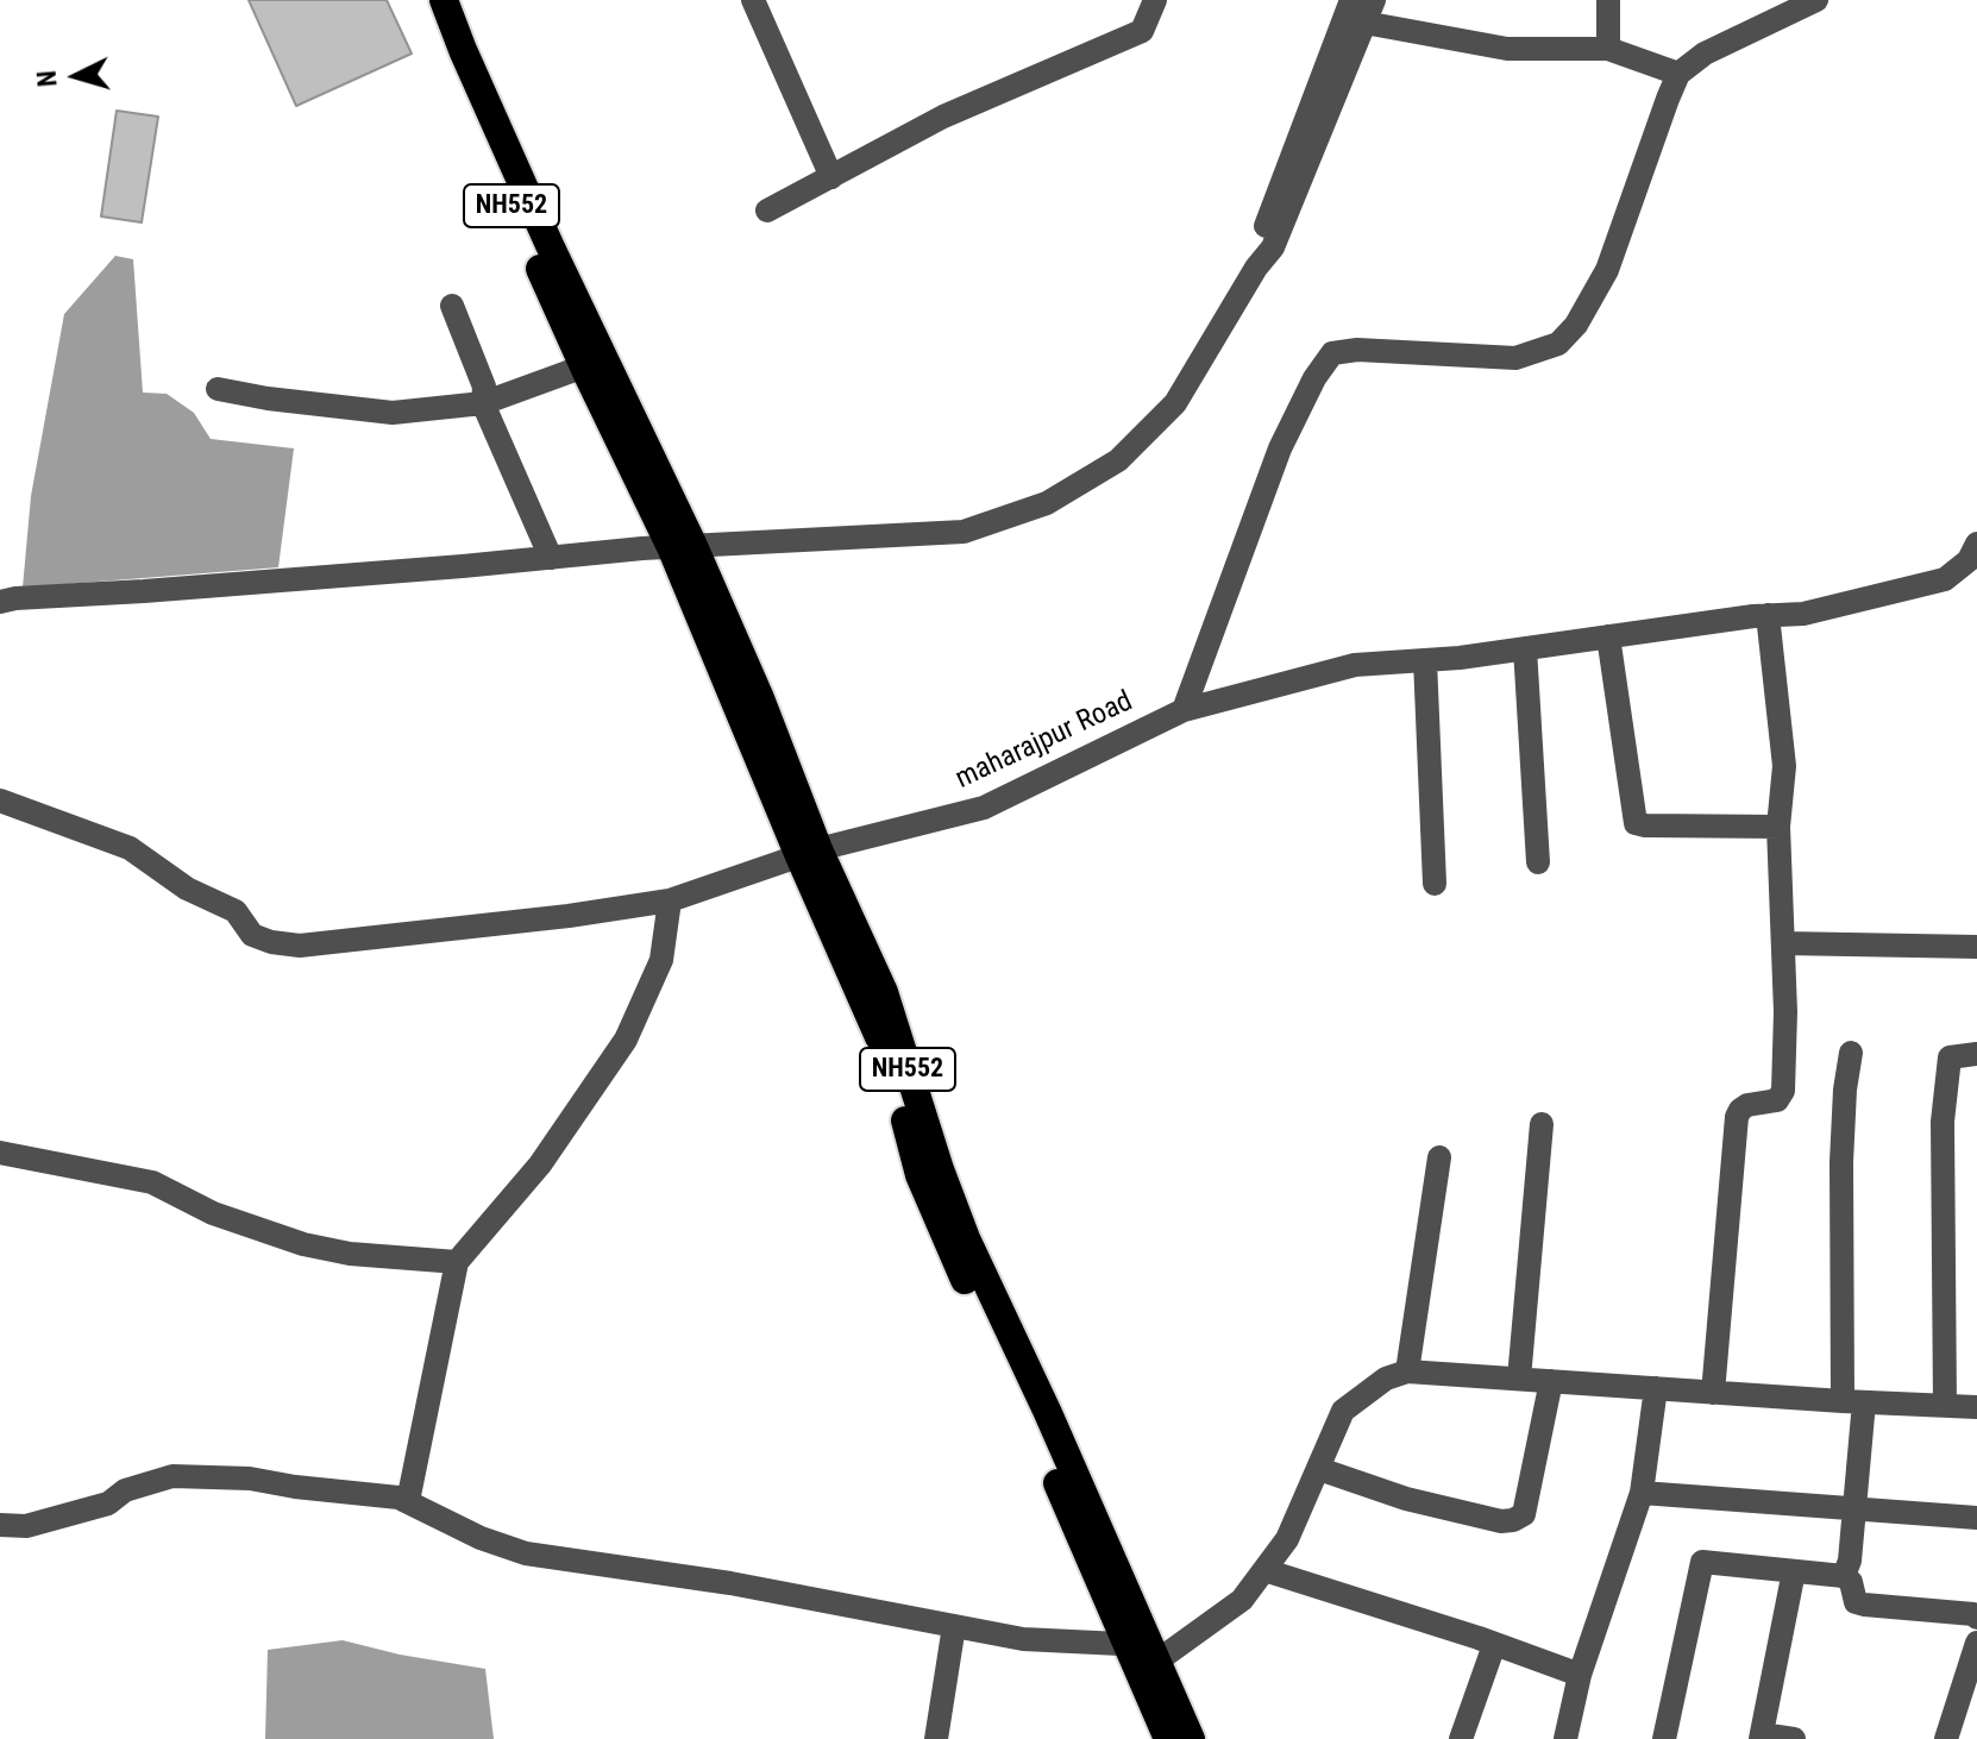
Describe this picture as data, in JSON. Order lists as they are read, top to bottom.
{
  "streets": {
    "highway": ["NH552"],
    "street": ["maharajpur Road"]
  },
  "crossings": [
    ["NH552", "maharajpur Road"]
  ],
  "north": "left"
}
